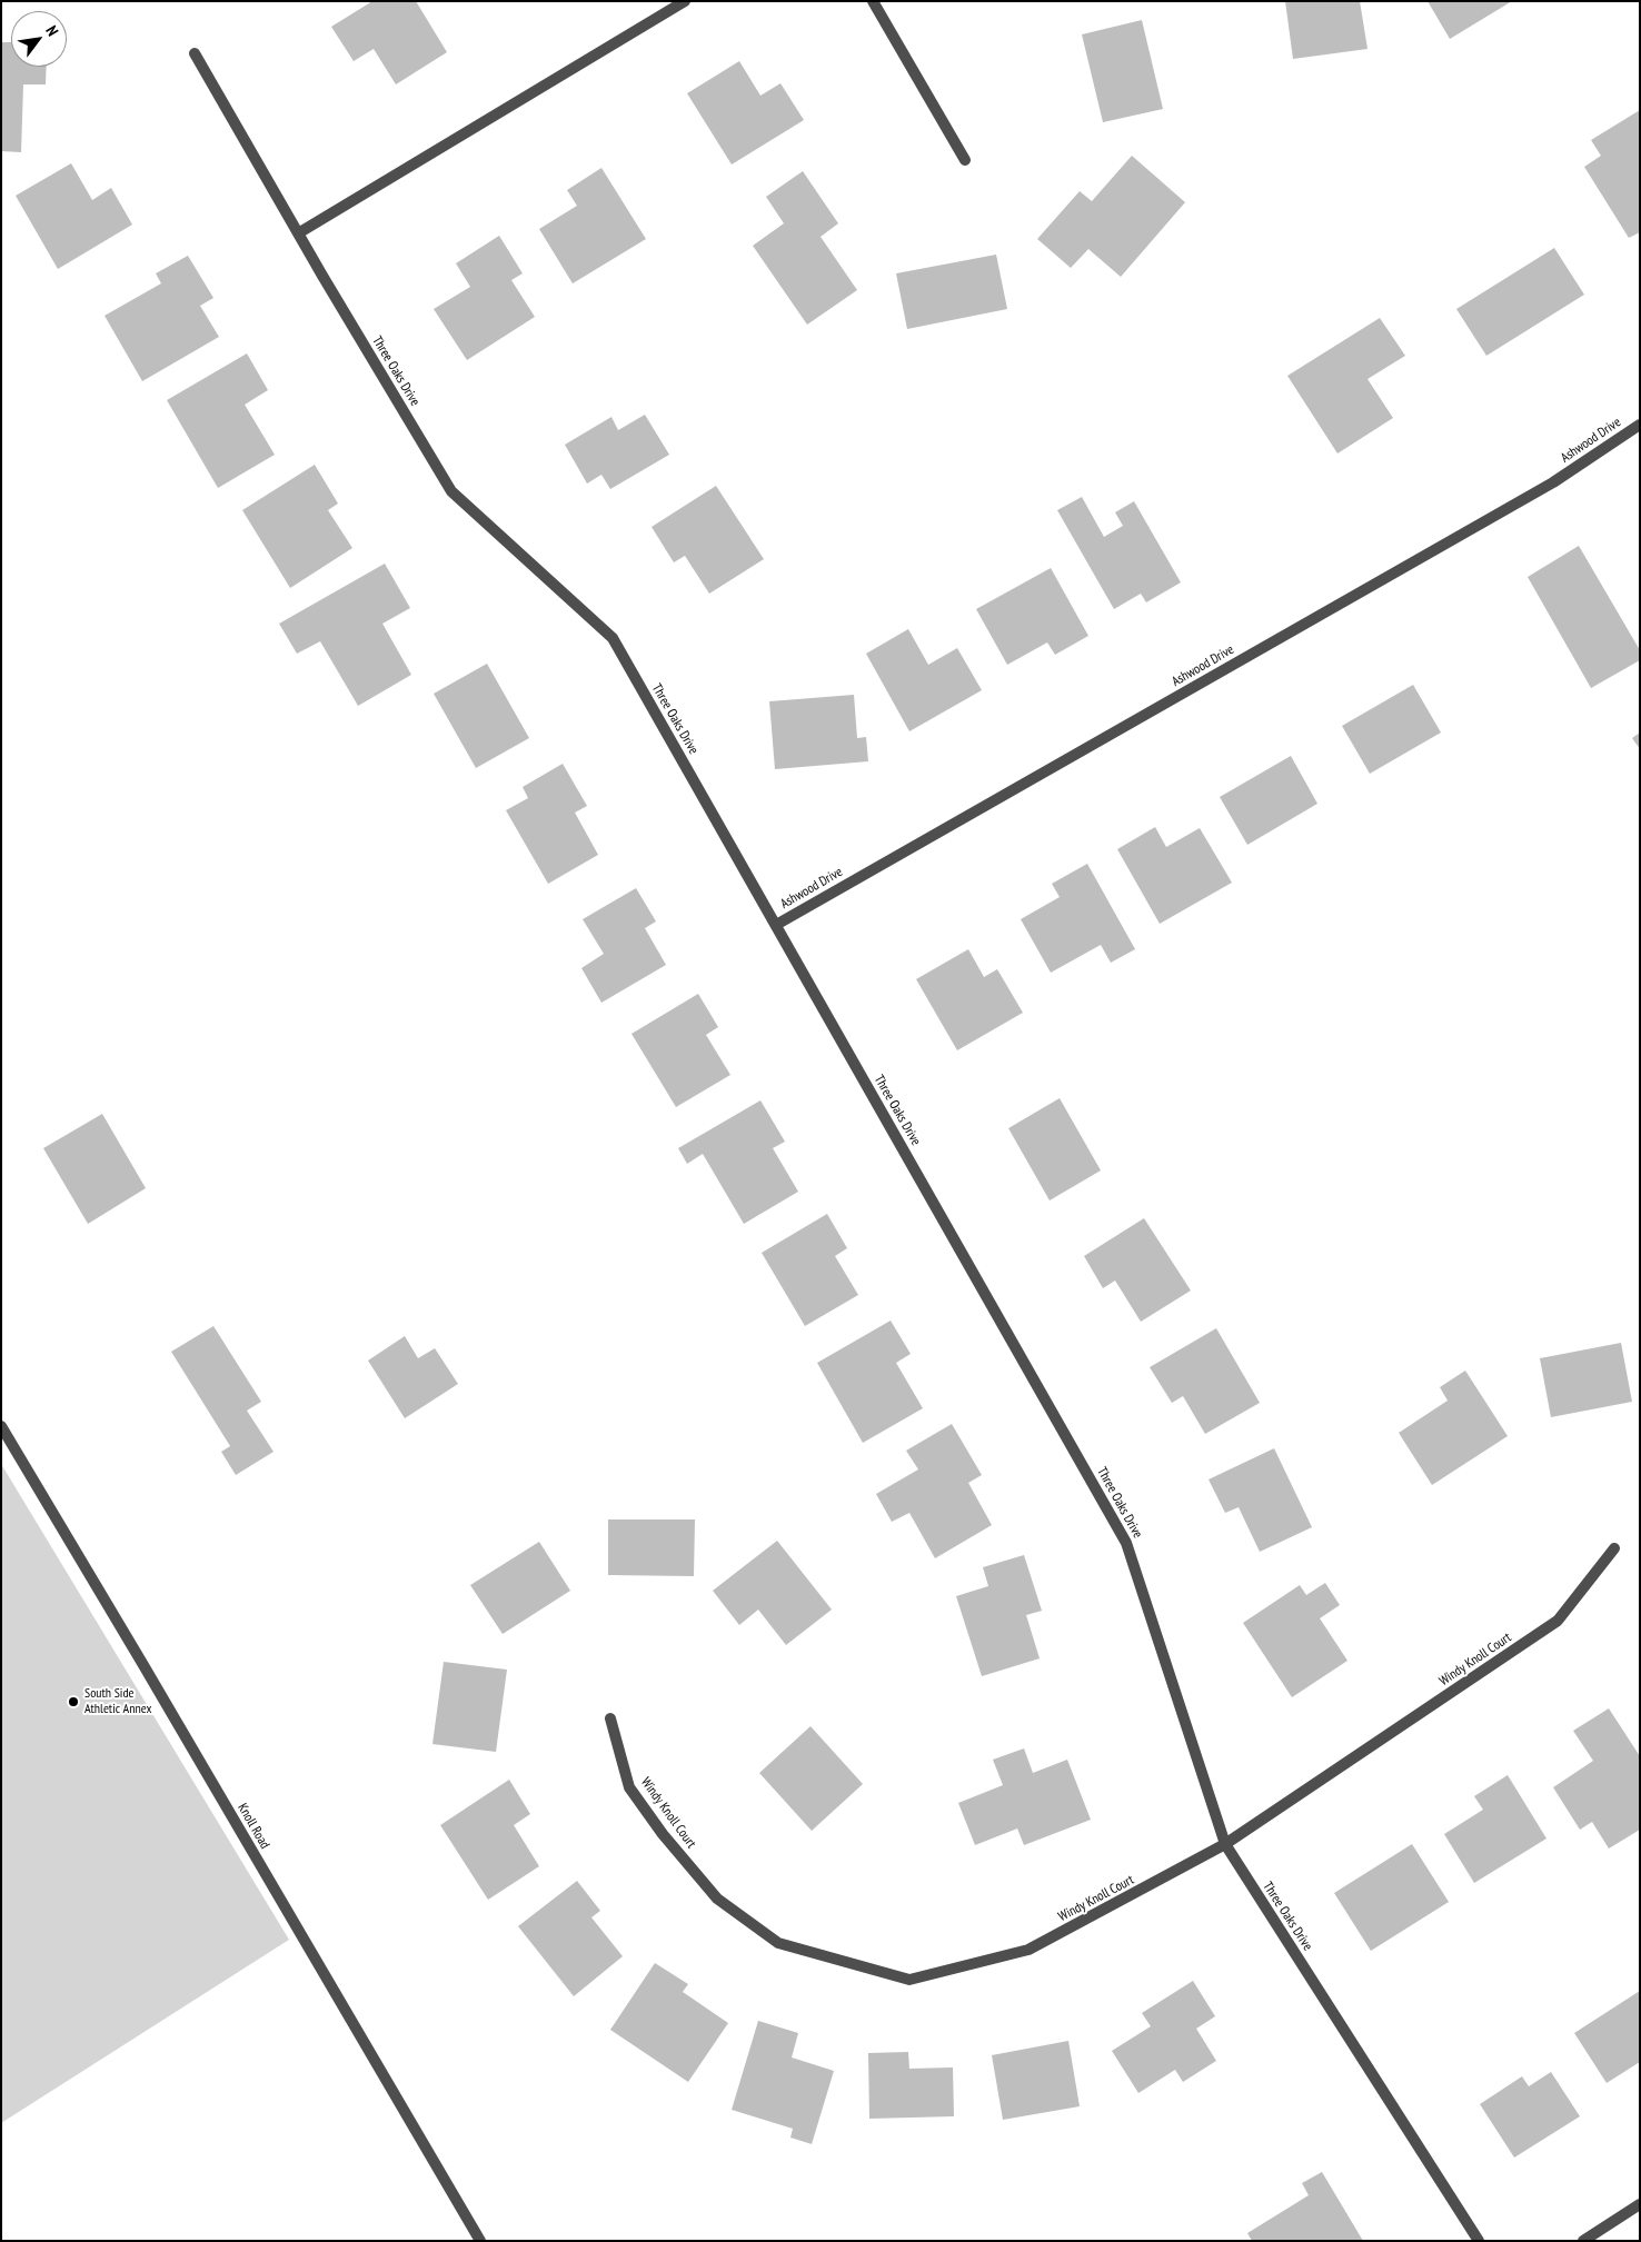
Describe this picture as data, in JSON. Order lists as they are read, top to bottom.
{
  "streets": {
    "street": [
      "Three Oaks Drive",
      "Ashwood Drive",
      "Windy Knoll Court",
      "Knoll Road"
    ]
  },
  "crossings": [
    ["Three Oaks Drive", "Ashwood Drive"],
    ["Three Oaks Drive", "Windy Knoll Court"]
  ],
  "places": ["South Side Athletic Annex"],
  "north": "top right"
}
